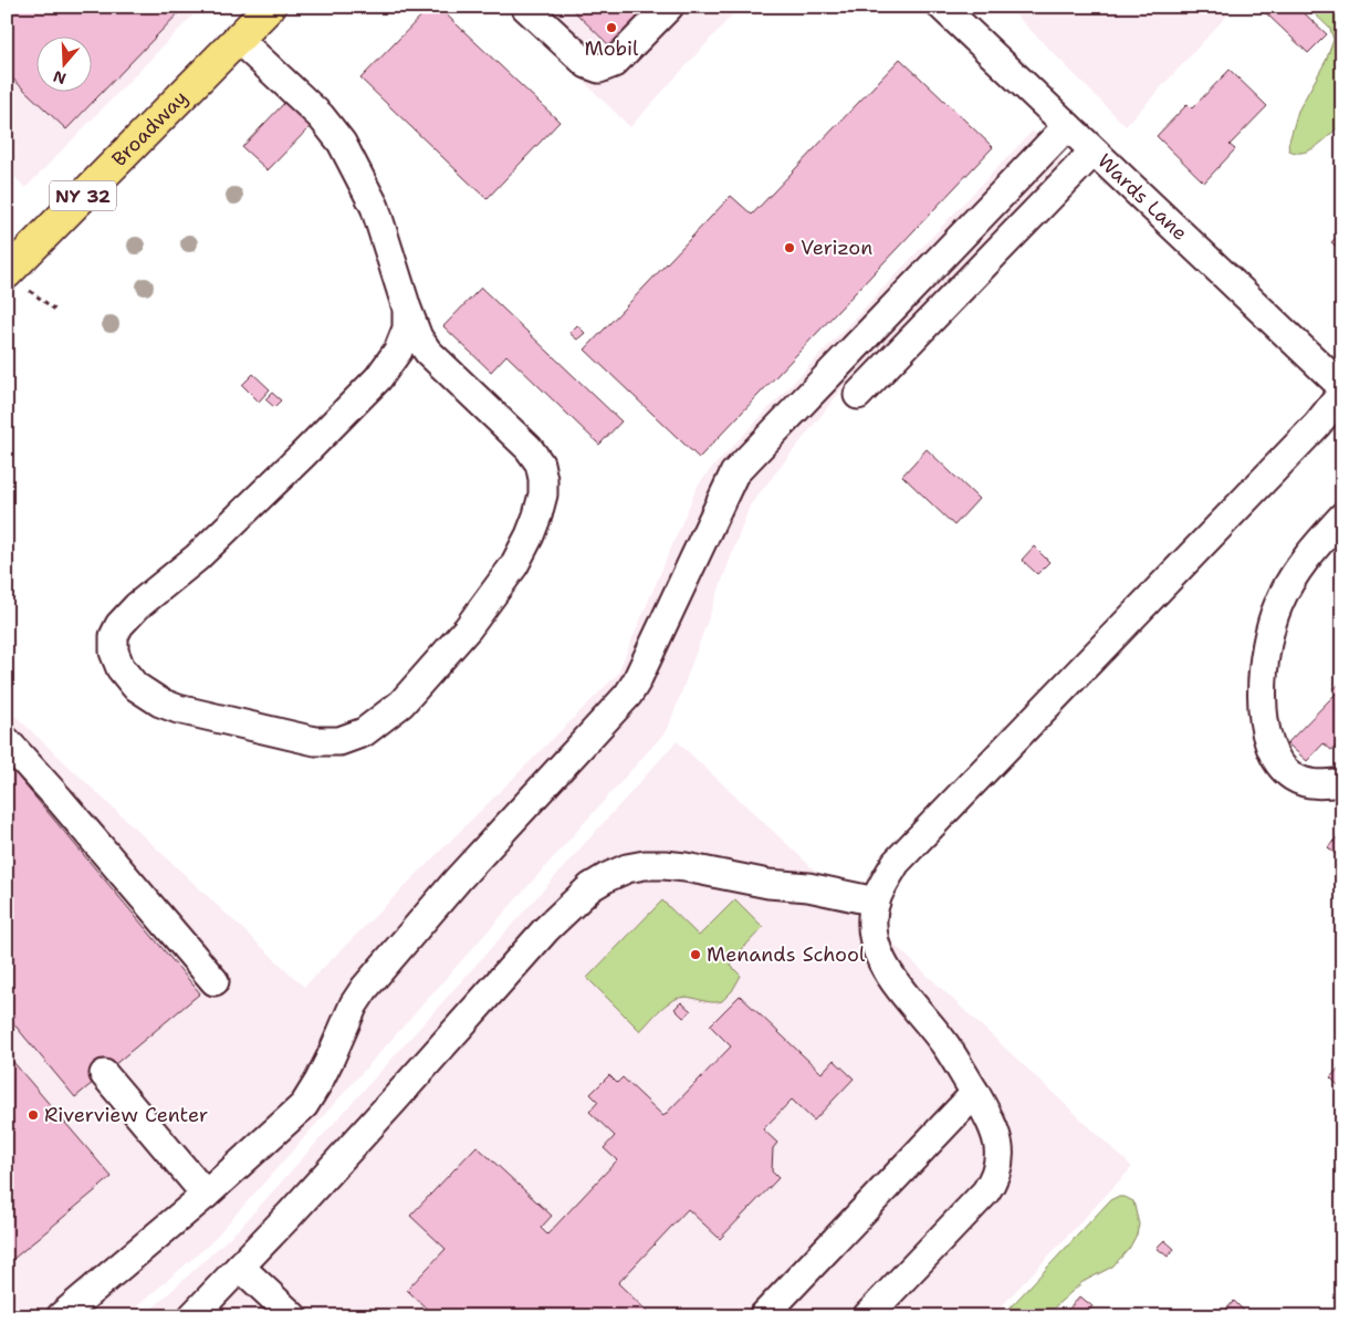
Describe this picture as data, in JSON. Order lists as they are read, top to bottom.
{
  "streets": {
    "main road": ["Broadway", "NY 32"],
    "street": ["Wards Lane"]
  },
  "places": [
    "Mobil",
    "Verizon",
    "Menands School",
    "Riverview Center"
  ],
  "north": "bottom"
}
